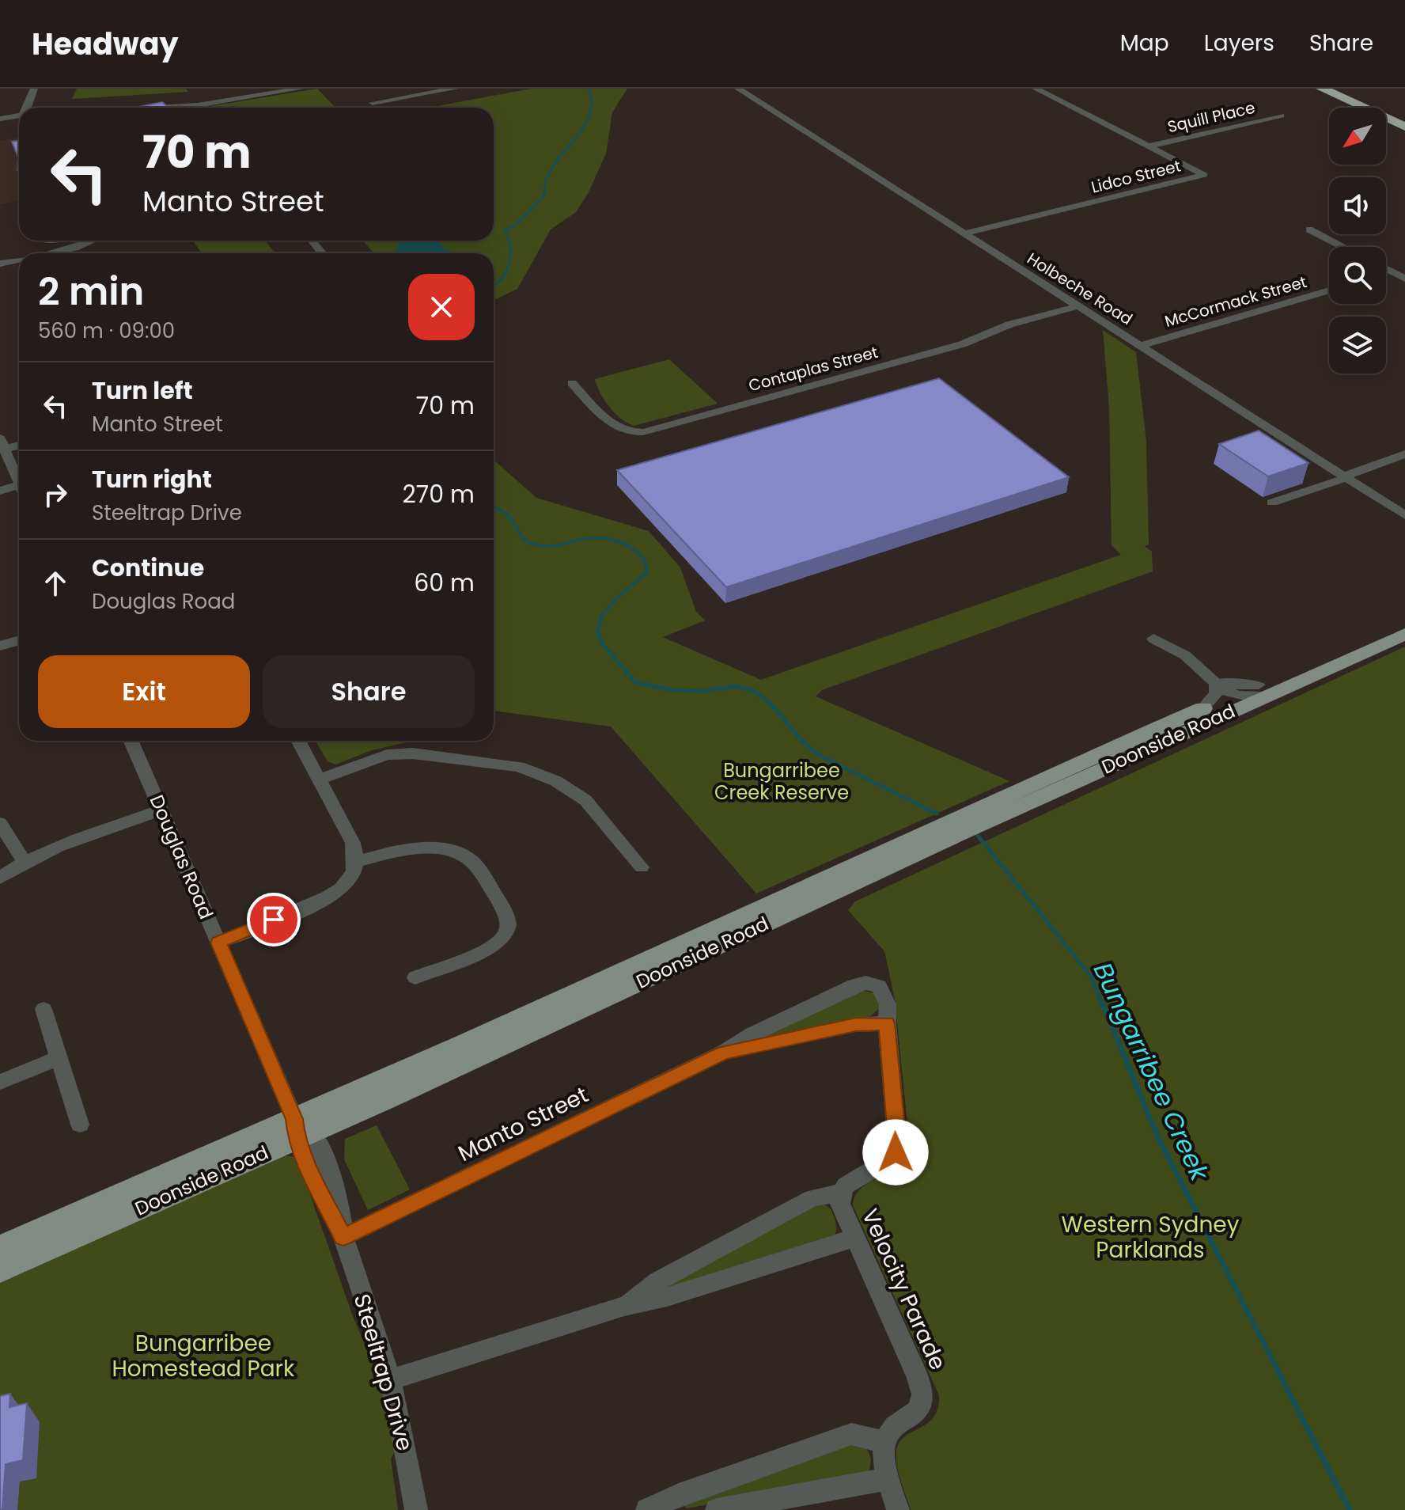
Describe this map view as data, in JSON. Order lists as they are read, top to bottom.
{
  "streets": {
    "main road": ["Doonside Road"],
    "street": [
      "Squill Place",
      "Lidco Street",
      "Holbeche Road",
      "McCormack Street",
      "Contaplas Street",
      "Douglas Road",
      "Manto Street",
      "Velocity Parade",
      "Steeltrap Drive"
    ]
  },
  "crossings": [
    ["Squill Place", "Lidco Street"],
    ["Lidco Street", "Holbeche Road"],
    ["Holbeche Road", "McCormack Street"],
    ["Holbeche Road", "Contaplas Street"],
    ["Doonside Road", "Douglas Road"],
    ["Doonside Road", "Steeltrap Drive"],
    ["Douglas Road", "Steeltrap Drive"],
    ["Manto Street", "Velocity Parade"],
    ["Manto Street", "Steeltrap Drive"]
  ],
  "water": ["Bungarribee Creek"],
  "parks": ["Bungarribee Creek Reserve", "Western Sydney Parklands", "Bungarribee Homestead Park"],
  "north": "bottom left",
  "page": {
    "header": "Headway",
    "nav": ["Map", "Layers", "Share"],
    "turn": ["70 m", "Manto Street"],
    "heading": ["2 min", "560 m · 09:00"],
    "list": [
      {
        "name": "Turn left",
        "note": "Manto Street",
        "value": "70 m"
      },
      {
        "name": "Turn right",
        "note": "Steeltrap Drive",
        "value": "270 m"
      },
      {
        "name": "Continue",
        "note": "Douglas Road",
        "value": "60 m"
      }
    ],
    "buttons": ["Exit", "Share"]
  }
}
